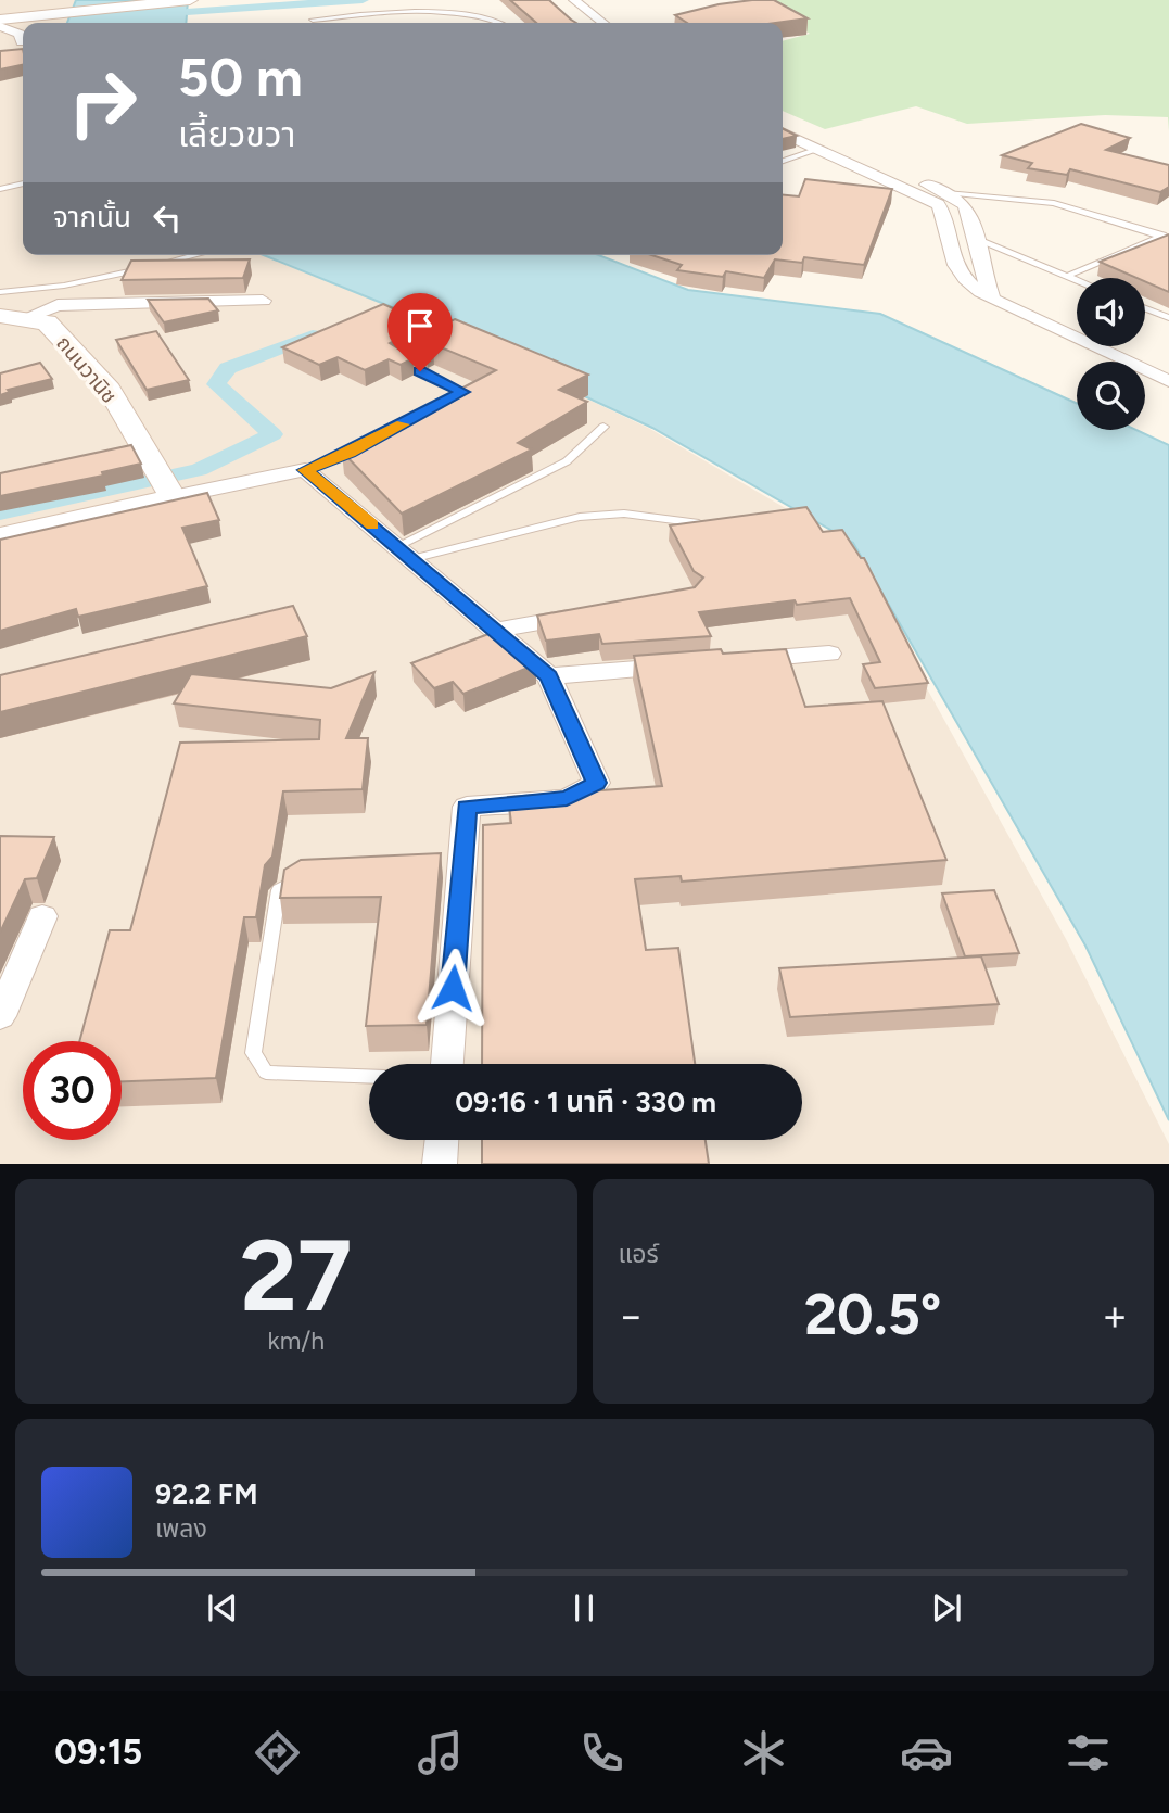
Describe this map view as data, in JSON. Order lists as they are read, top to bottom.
{
  "streets": {
    "street": ["ถนนวานิช"]
  },
  "page": {
    "turn": ["50 m", "เลี้ยวขวา"],
    "then": "จากนั้น",
    "limit": "30",
    "trip": "09:16 · 1 นาที · 330 m",
    "tile": [
      ["27", "km/h"],
      "แอร์"
    ],
    "heat": ["−", "20.5°", "+"],
    "song": ["92.2 FM", "เพลง"],
    "tabs": "09:15"
  }
}
